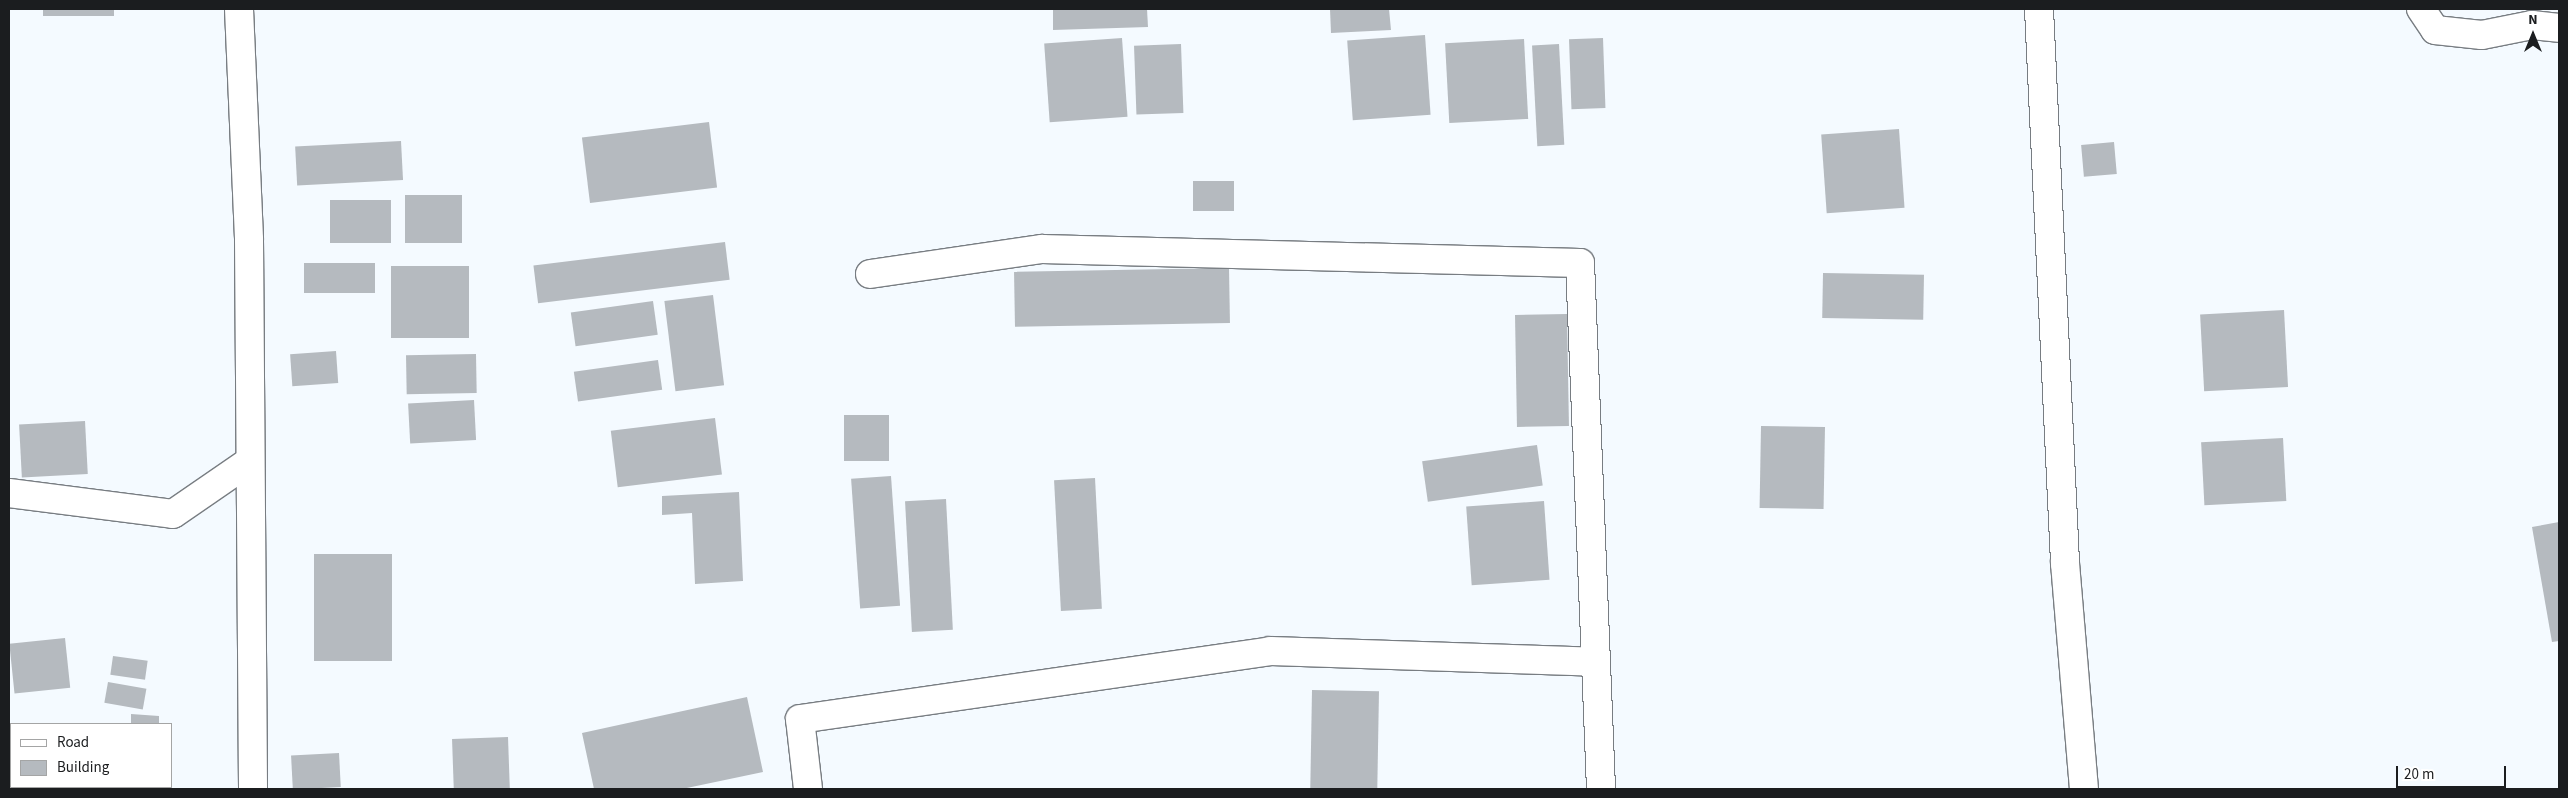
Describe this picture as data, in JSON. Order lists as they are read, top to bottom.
{
  "legend": ["Road", "Building"],
  "scale_bar": "20 m",
  "north": "top"
}
